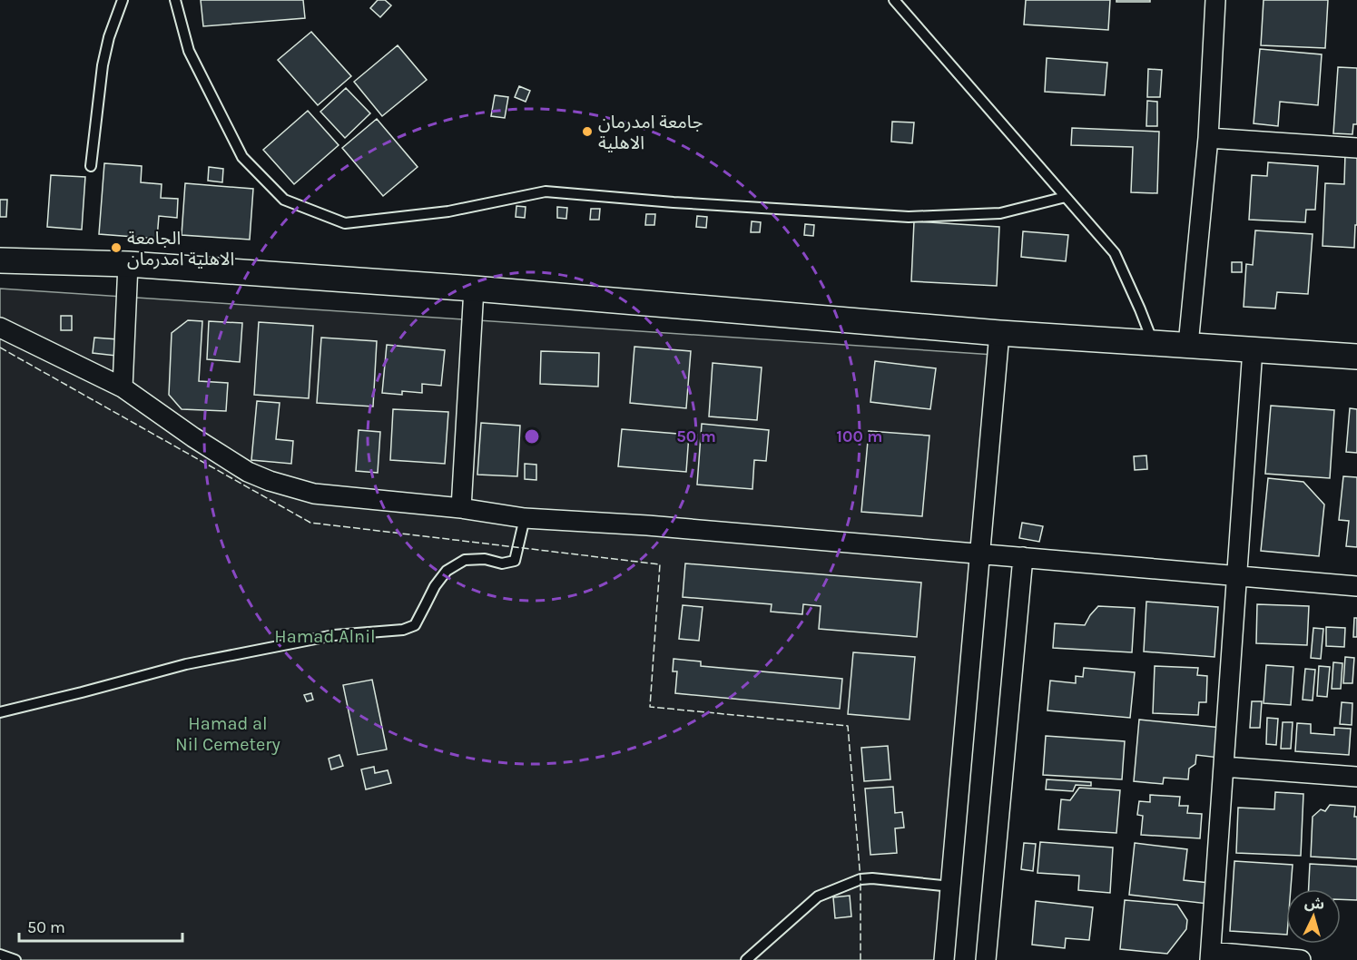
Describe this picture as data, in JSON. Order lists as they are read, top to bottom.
{
  "parks": ["Hamad Alnil", "Hamad al Nil Cemetery"],
  "places": ["جامعة امدرمان الاهلية", "الجامعة الاهلية امدرمان"],
  "scale_bar": "50 m",
  "north": "top",
  "rings": ["50 m", "100 m"]
}
